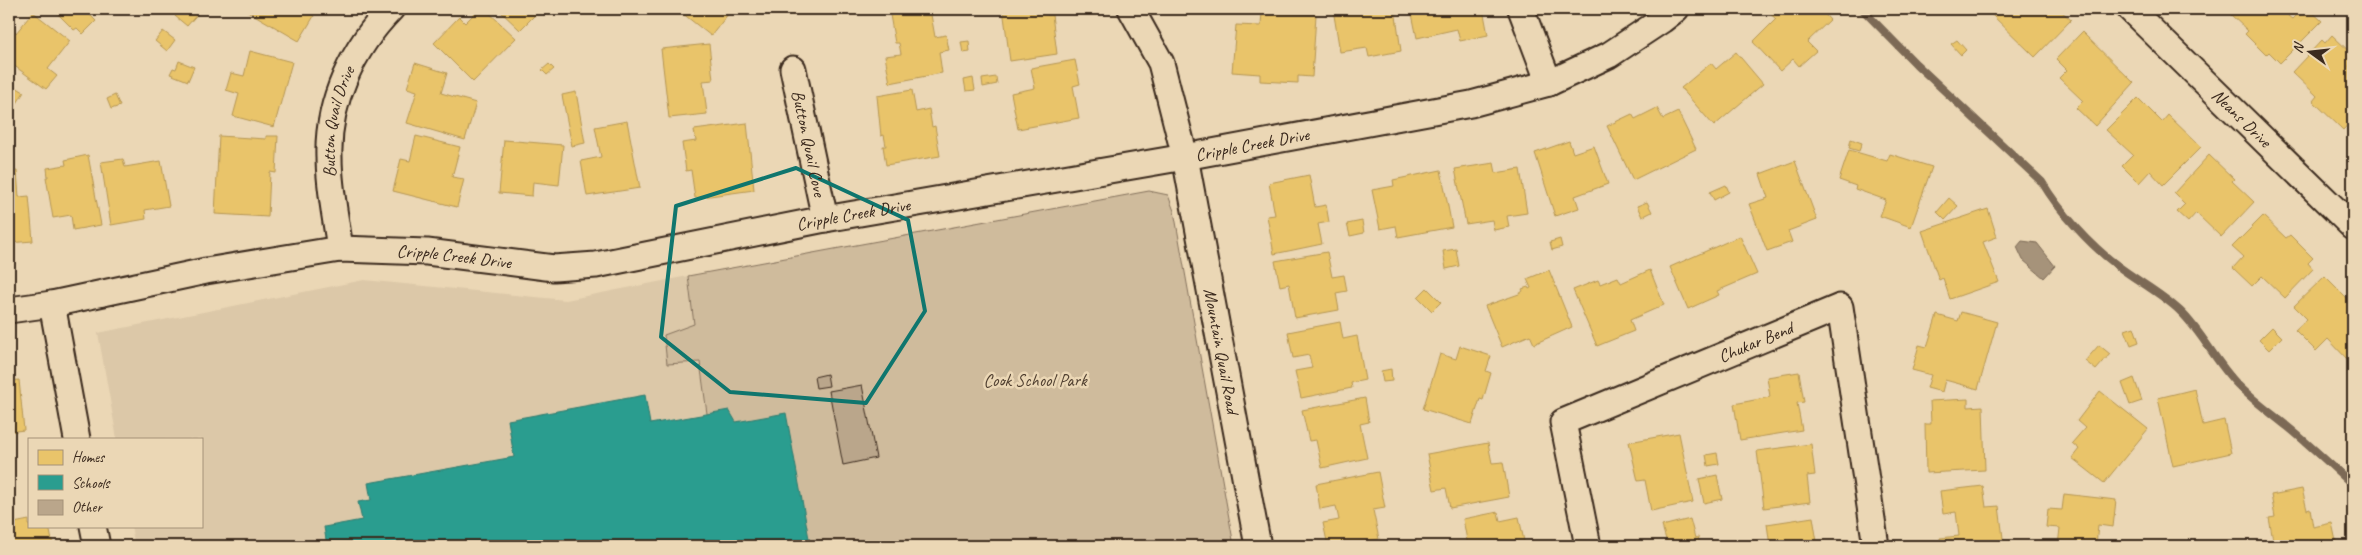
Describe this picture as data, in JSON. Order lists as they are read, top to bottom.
{
  "streets": {
    "street": [
      "Neans Drive",
      "Button Quail Drive",
      "Button Quail Cove",
      "Cripple Creek Drive",
      "Chukar Bend",
      "Mountain Quail Road"
    ]
  },
  "crossings": [
    ["Button Quail Drive", "Cripple Creek Drive"],
    ["Button Quail Cove", "Cripple Creek Drive"],
    ["Cripple Creek Drive", "Mountain Quail Road"]
  ],
  "parks": ["Cook School Park"],
  "legend": ["Homes", "Schools", "Other"],
  "north": "left"
}
